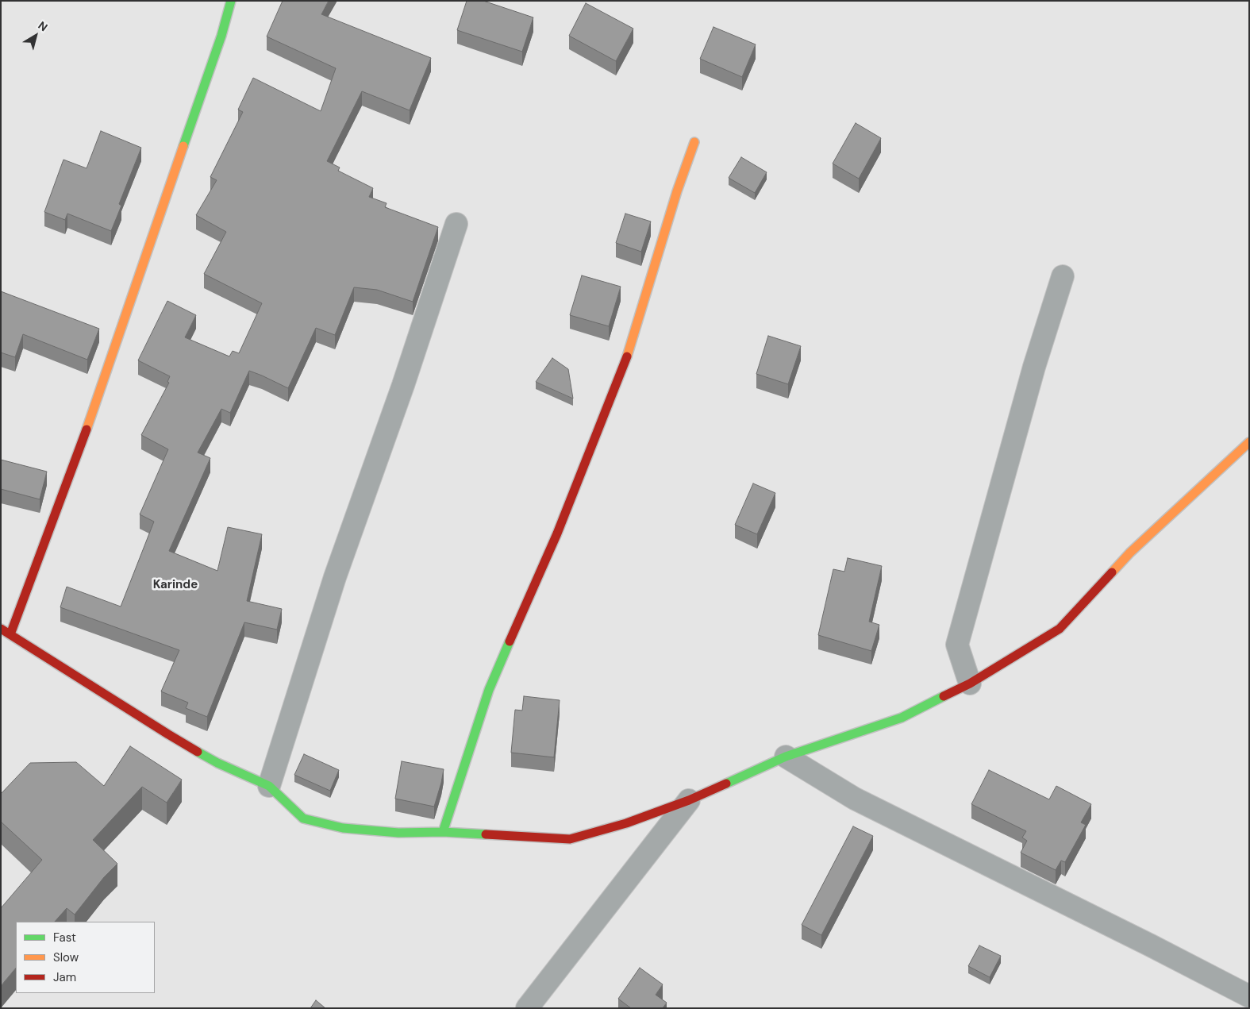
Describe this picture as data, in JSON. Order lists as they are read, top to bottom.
{
  "districts": ["Karinde"],
  "legend": ["Fast", "Slow", "Jam"],
  "north": "top right"
}
